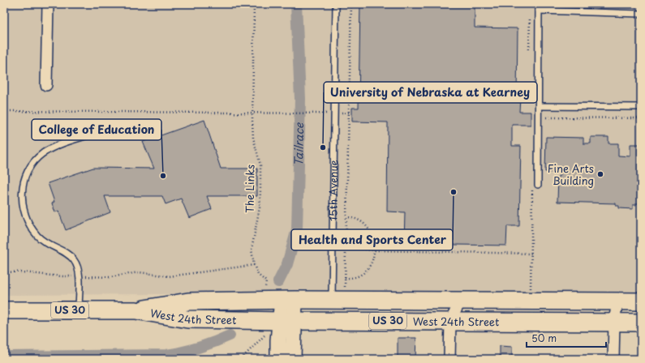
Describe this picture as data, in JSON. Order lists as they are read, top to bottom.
{
  "streets": {
    "main road": ["US 30", "West 24th Street"],
    "lane": ["15th Avenue"],
    "path": ["The Links"]
  },
  "crossings": [
    ["The Links", "West 24th Street"],
    ["15th Avenue", "West 24th Street"]
  ],
  "water": ["Tailrace"],
  "places": [
    "University of Nebraska at Kearney",
    "Fine Arts Building",
    "College of Education",
    "Health and Sports Center"
  ],
  "scale_bar": "50 m"
}
